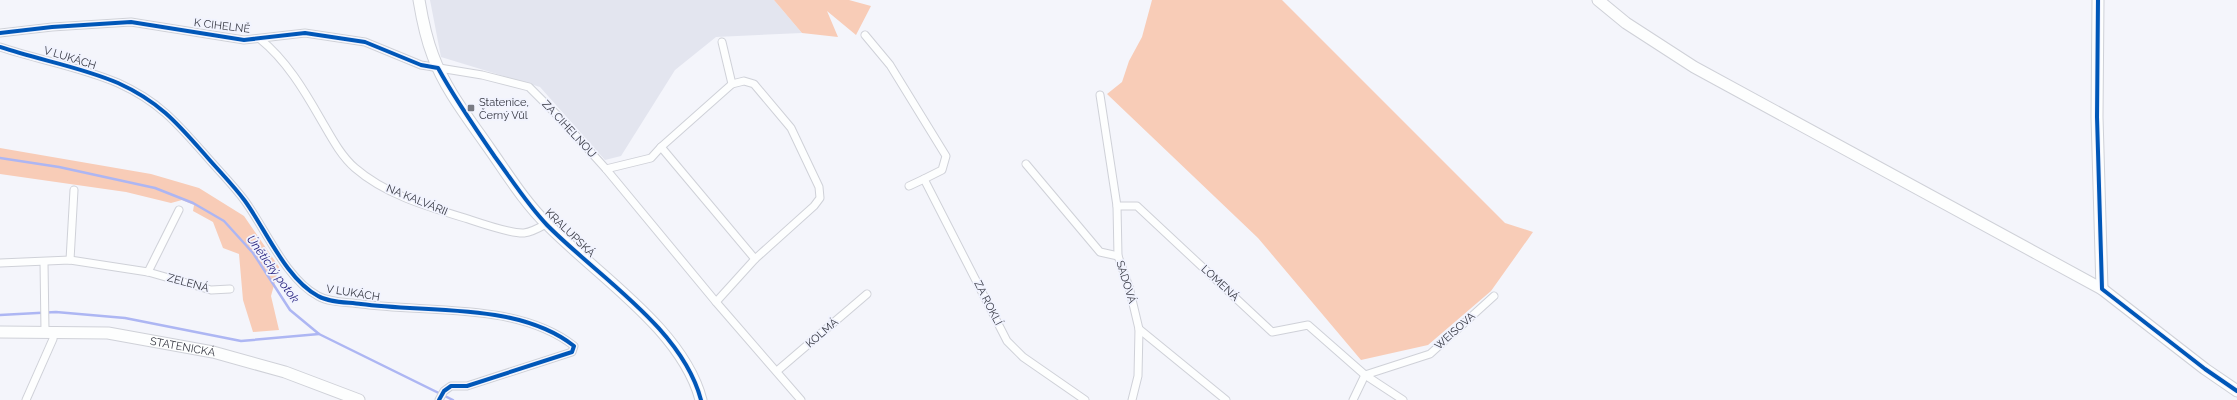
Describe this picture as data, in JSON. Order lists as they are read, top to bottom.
{
  "streets": {
    "street": [
      "K CIHELNĚ",
      "V LUKÁCH",
      "ZA CIHELNOU",
      "NA KALVÁRII",
      "KRALUPSKÁ",
      "SADOVÁ",
      "ZELENÁ",
      "LOMENÁ",
      "ZA ROKLÍ",
      "WEISOVA",
      "KOLMÁ",
      "STATENICKÁ"
    ]
  },
  "crossings": [
    ["K CIHELNĚ", "ZA CIHELNOU"],
    ["K CIHELNĚ", "NA KALVÁRII"],
    ["K CIHELNĚ", "KRALUPSKÁ"],
    ["ZA CIHELNOU", "KRALUPSKÁ"],
    ["ZA CIHELNOU", "KOLMÁ"],
    ["NA KALVÁRII", "KRALUPSKÁ"],
    ["LOMENÁ", "WEISOVA"]
  ],
  "water": ["Únětický potok"],
  "places": {
    "transit": ["Statenice, Černý Vůl"]
  }
}
